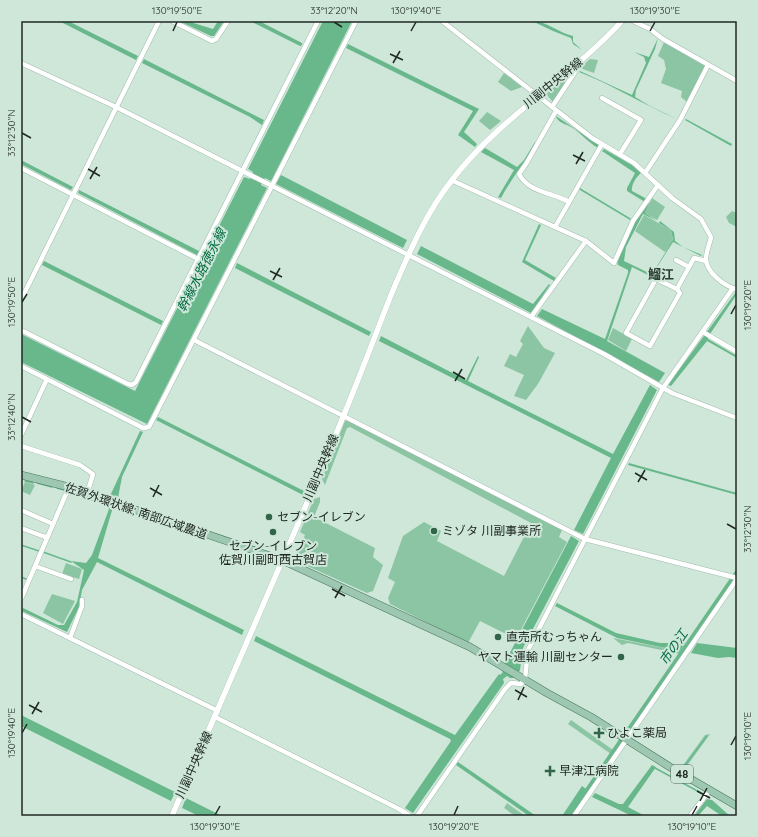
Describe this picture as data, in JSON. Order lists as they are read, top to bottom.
{
  "streets": {
    "main road": ["佐賀外環状線; 南部広域農道", "48"],
    "street": ["川副中央幹線"]
  },
  "crossings": [
    ["川副中央幹線", "佐賀外環状線; 南部広域農道"]
  ],
  "districts": ["鰡江"],
  "water": ["幹線水路徳永線", "市の江"],
  "places": {
    "other": [
      "セブン-イレブン",
      "ミゾタ 川副事業所",
      "セブン-イレブン 佐賀川副町西古賀店",
      "直売所むっちゃん",
      "ヤマト運輸 川副センター"
    ],
    "health": ["ひよこ薬局", "早津江病院"]
  },
  "coordinates": [
    "130°19'50\"E",
    "33°12'20\"N",
    "130°19'40\"E",
    "130°19'30\"E",
    "33°12'30\"N",
    "130°19'20\"E",
    "33°12'40\"N",
    "130°19'10\"E"
  ]
}
